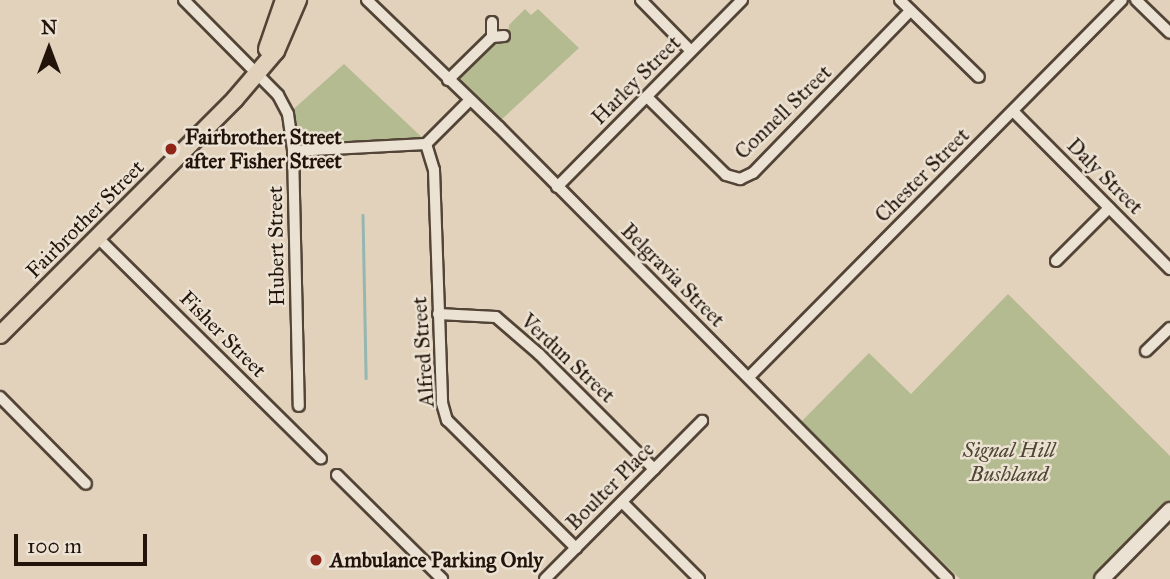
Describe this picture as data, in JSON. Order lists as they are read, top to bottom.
{
  "streets": {
    "main road": ["Fairbrother Street"],
    "street": [
      "Harley Street",
      "Connell Street",
      "Chester Street",
      "Daly Street",
      "Hubert Street",
      "Belgravia Street",
      "Fisher Street",
      "Alfred Street",
      "Verdun Street",
      "Boulter Place"
    ]
  },
  "crossings": [
    ["Harley Street", "Connell Street"],
    ["Harley Street", "Belgravia Street"],
    ["Chester Street", "Daly Street"],
    ["Chester Street", "Belgravia Street"],
    ["Fairbrother Street", "Hubert Street"],
    ["Fairbrother Street", "Fisher Street"],
    ["Alfred Street", "Verdun Street"],
    ["Alfred Street", "Boulter Place"],
    ["Verdun Street", "Boulter Place"]
  ],
  "parks": ["Signal Hill Bushland"],
  "places": ["Fairbrother Street after Fisher Street", "Ambulance Parking Only"],
  "scale_bar": "100 m",
  "north": "top"
}
